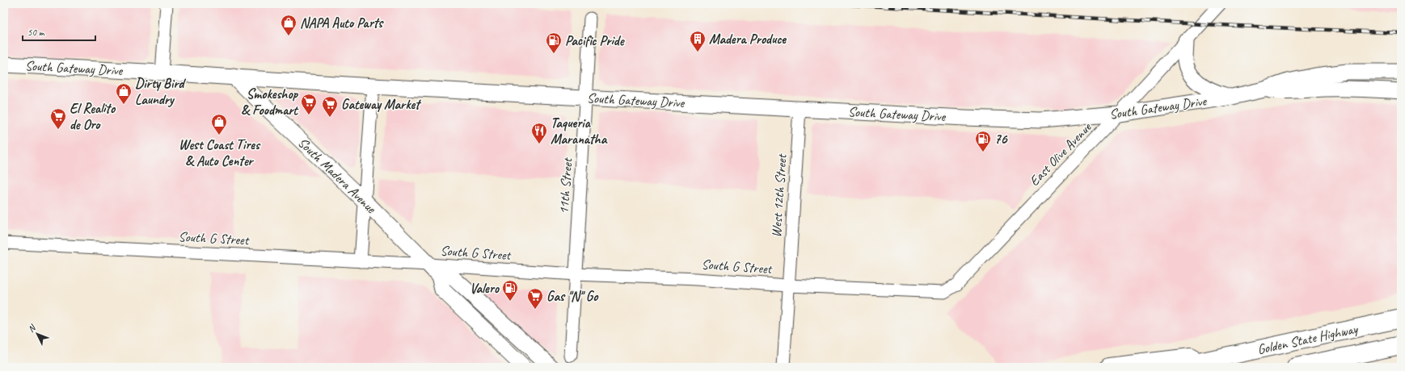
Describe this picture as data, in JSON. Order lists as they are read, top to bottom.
{
  "streets": {
    "highway": ["Golden State Highway"],
    "main road": ["South Gateway Drive", "South Madera Avenue"],
    "street": [
      "East Olive Avenue",
      "11th Street",
      "West 12th Street",
      "South G Street"
    ]
  },
  "crossings": [
    ["South Gateway Drive", "East Olive Avenue"],
    ["South Gateway Drive", "South Madera Avenue"],
    ["South Gateway Drive", "11th Street"],
    ["South Gateway Drive", "West 12th Street"],
    ["East Olive Avenue", "South G Street"],
    ["South Madera Avenue", "South G Street"],
    ["11th Street", "South G Street"],
    ["West 12th Street", "South G Street"]
  ],
  "places": {
    "shop": ["NAPA Auto Parts", "Dirty Bird Laundry", "West Coast Tires & Auto Center"],
    "building": ["Madera Produce"],
    "fuel station": ["Pacific Pride", "76", "Valero"],
    "supermarket": [
      "Smokeshop & Foodmart",
      "Gateway Market",
      "El Realito de Oro",
      "Gas \"N\" Go"
    ],
    "restaurant": ["Taqueria Maranatha"]
  },
  "scale_bar": "50 m",
  "north": "top left"
}
